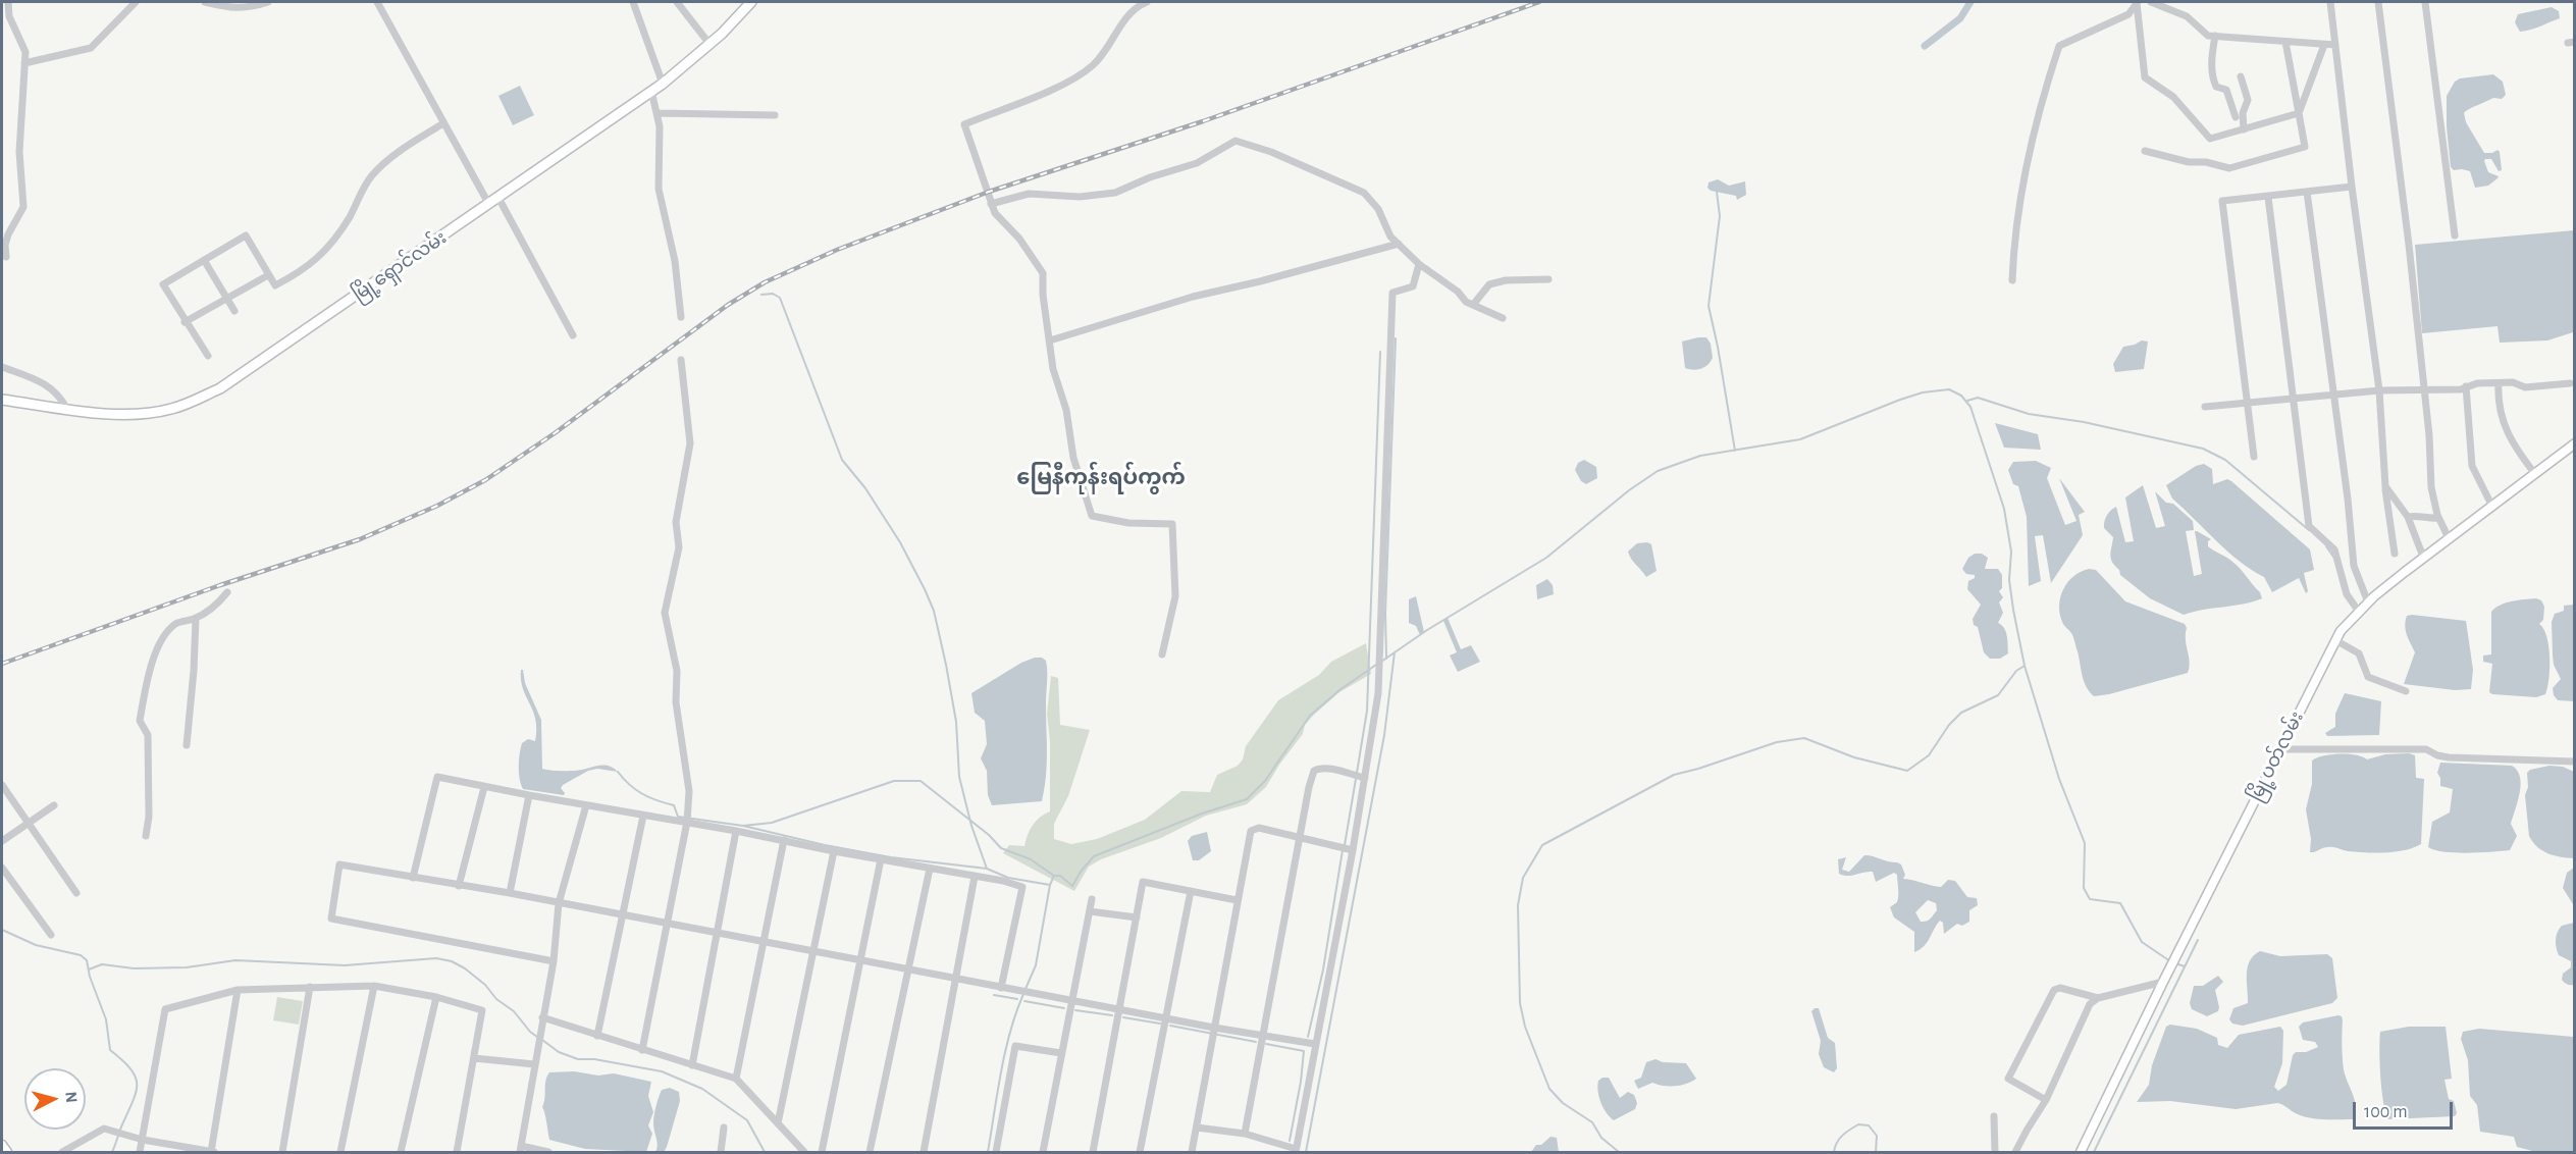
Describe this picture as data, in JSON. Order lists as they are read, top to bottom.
{
  "streets": {
    "highway": ["မြို့ရှောင်လမ်း"],
    "main road": ["မြို့ပတ်လမ်း"]
  },
  "districts": ["မြေနီကုန်းရပ်ကွက်"],
  "scale_bar": "100 m",
  "north": "right"
}
